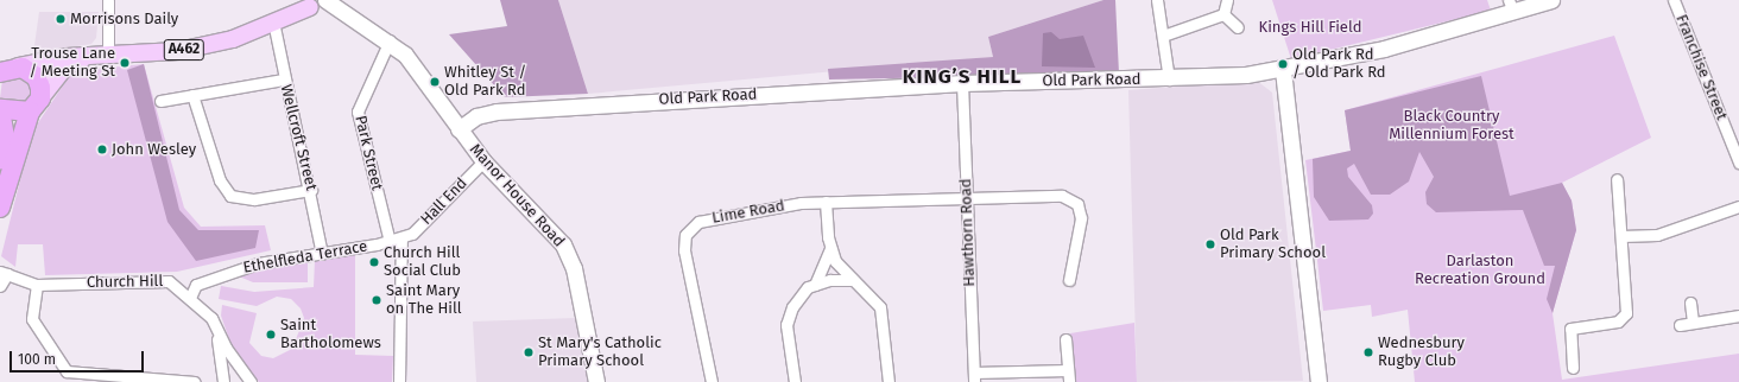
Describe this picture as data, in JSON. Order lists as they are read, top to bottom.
{
  "streets": {
    "main road": ["A462"],
    "street": [
      "Franchise Street",
      "Old Park Road",
      "Wellcroft Street",
      "Park Street",
      "Manor House Road",
      "Hall End",
      "Lime Road",
      "Hawthorn Road",
      "Ethelfleda Terrace",
      "Church Hill"
    ]
  },
  "crossings": [
    ["A462", "Wellcroft Street"],
    ["A462", "Manor House Road"],
    ["Old Park Road", "Manor House Road"],
    ["Old Park Road", "Hawthorn Road"],
    ["Wellcroft Street", "Ethelfleda Terrace"],
    ["Park Street", "Manor House Road"],
    ["Park Street", "Ethelfleda Terrace"],
    ["Manor House Road", "Hall End"],
    ["Hall End", "Ethelfleda Terrace"],
    ["Lime Road", "Hawthorn Road"],
    ["Ethelfleda Terrace", "Church Hill"]
  ],
  "districts": ["KING’S HILL"],
  "parks": ["Kings Hill Field", "Black Country Millennium Forest", "Darlaston Recreation Ground"],
  "places": [
    "Morrisons Daily",
    "Trouse Lane / Meeting St",
    "Old Park Rd / Old Park Rd",
    "Whitley St / Old Park Rd",
    "John Wesley",
    "Old Park Primary School",
    "Church Hill Social Club",
    "Saint Mary on The Hill",
    "Saint Bartholomews",
    "St Mary's Catholic Primary School",
    "Wednesbury Rugby Club"
  ],
  "scale_bar": "100 m"
}
